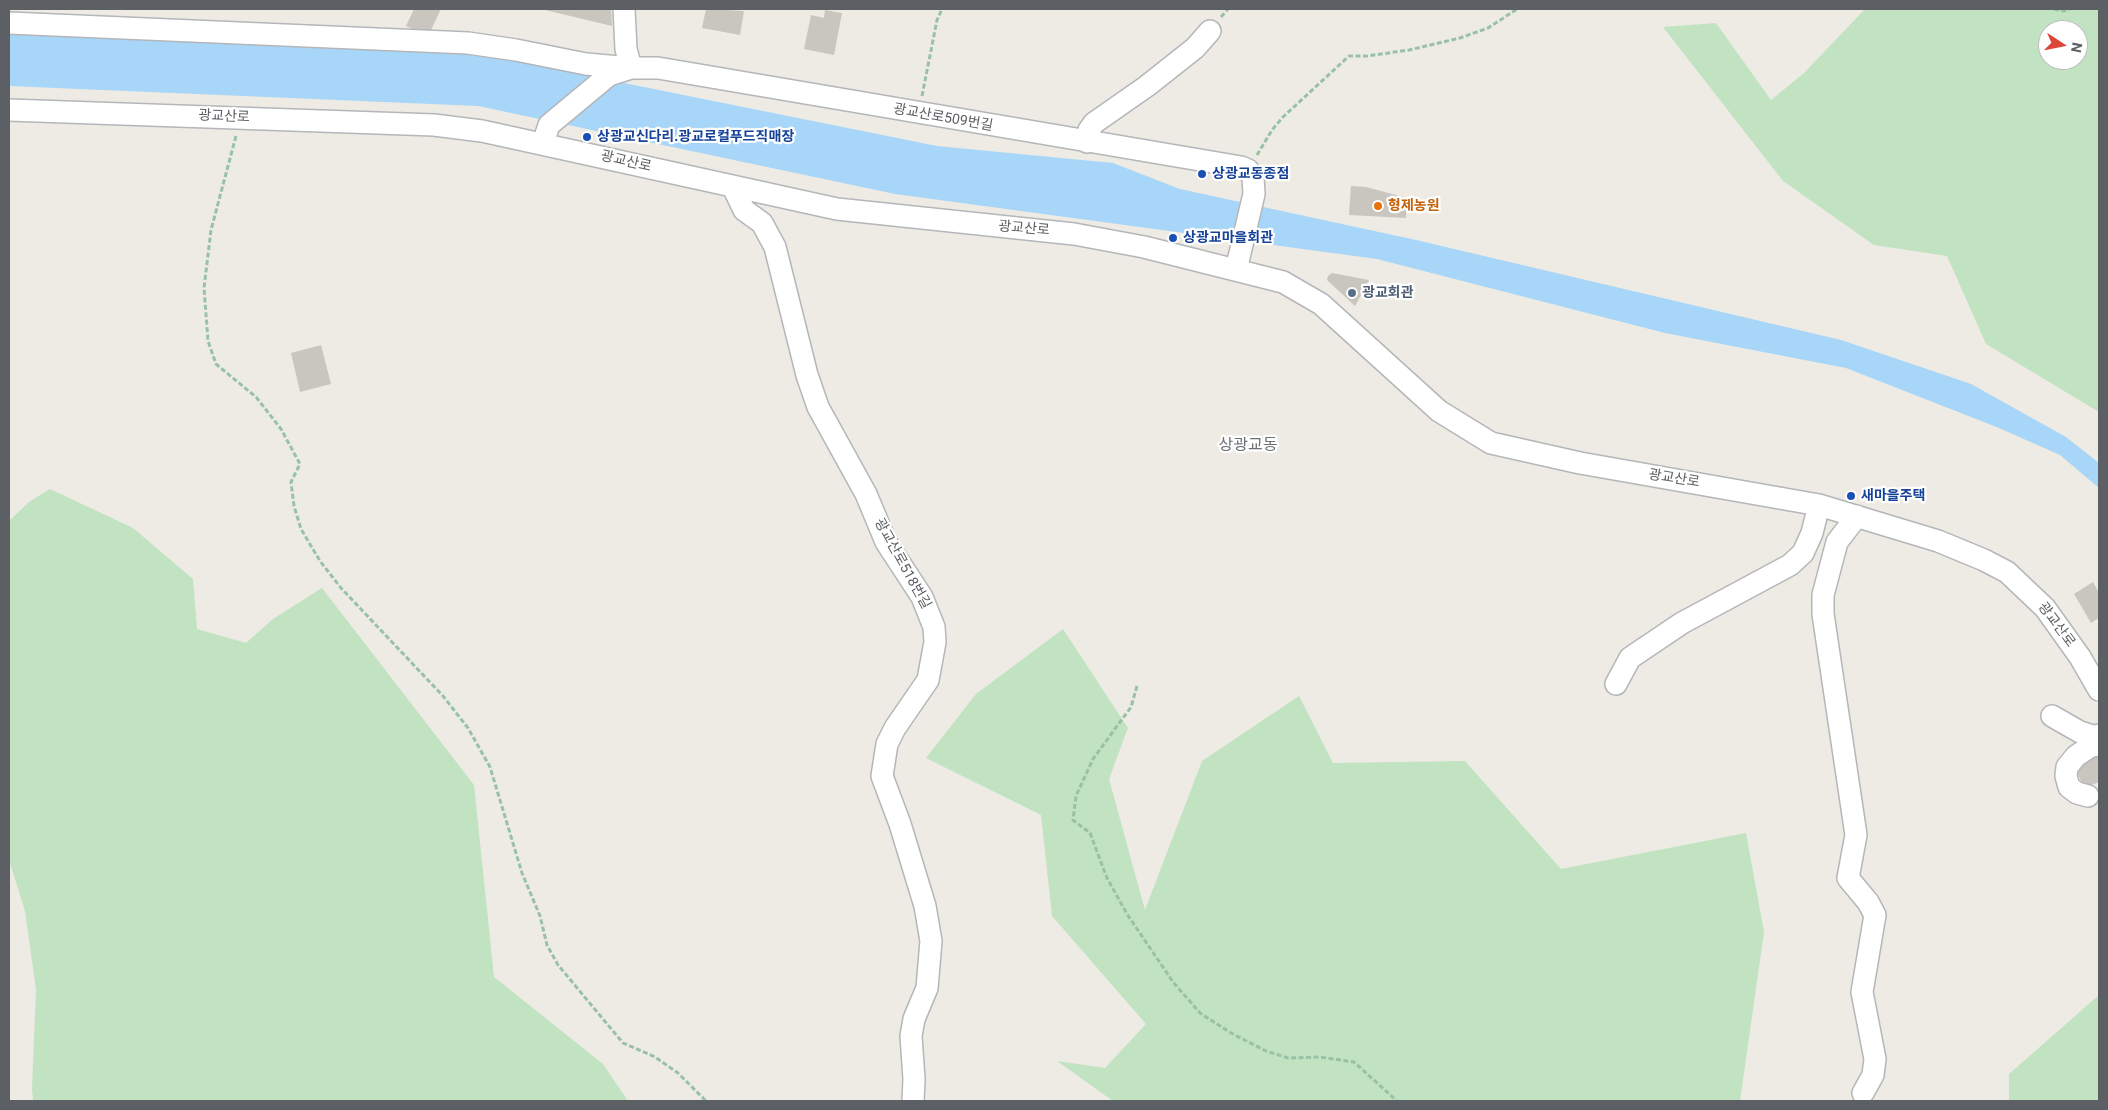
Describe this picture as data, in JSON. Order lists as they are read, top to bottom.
{
  "streets": {
    "street": ["광교산로", "광교산로509번길", "광교산로518번길"]
  },
  "crossings": [
    ["광교산로", "광교산로509번길"],
    ["광교산로", "광교산로518번길"]
  ],
  "districts": ["상광교동"],
  "places": [
    "상광교신다리.광교로컬푸드직매장",
    "상광교동종점",
    "형제농원",
    "상광교마을회관",
    "광교회관",
    "새마을주택"
  ],
  "north": "right"
}
